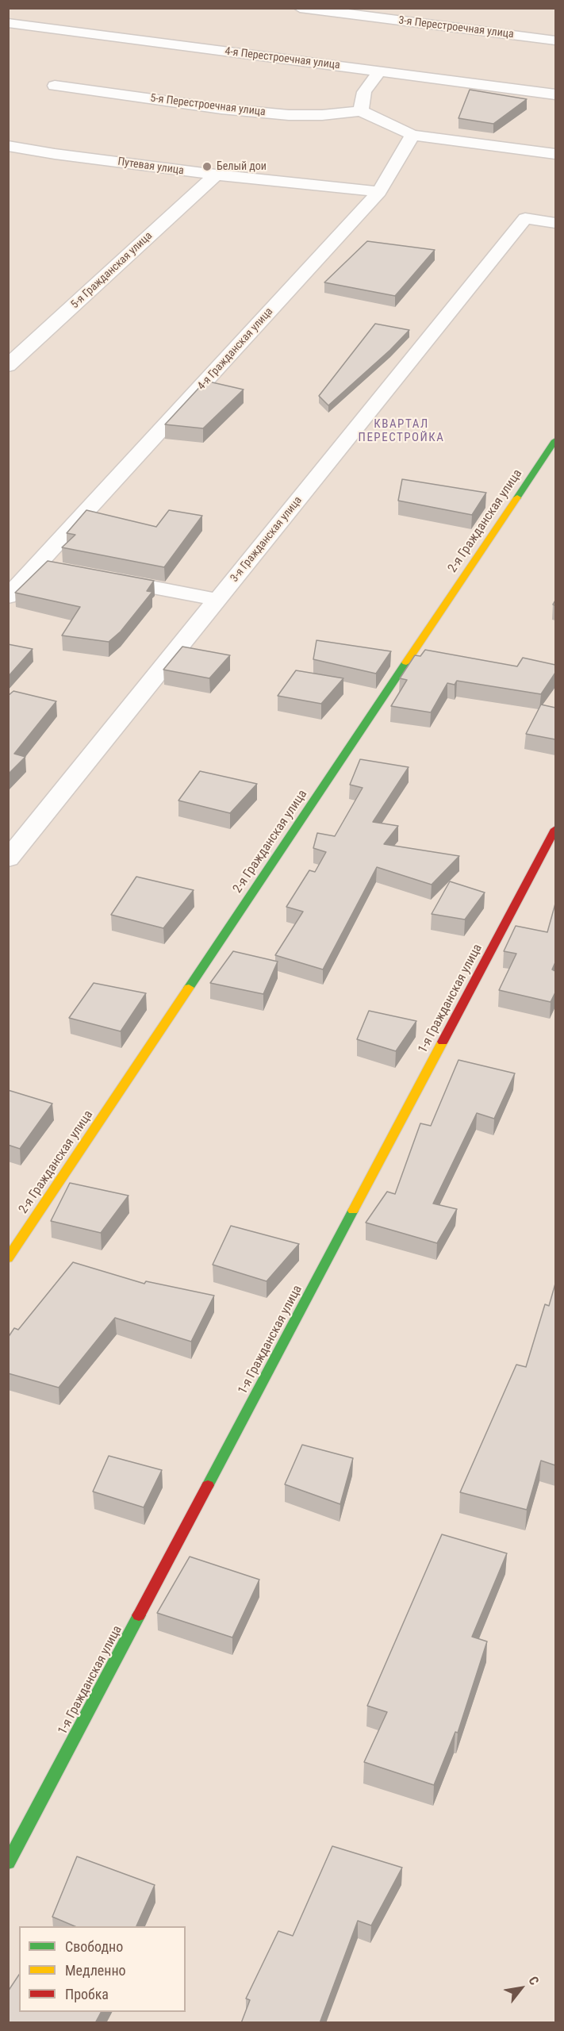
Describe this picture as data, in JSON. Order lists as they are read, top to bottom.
{
  "streets": {
    "street": [
      "3-я Перестроечная улица",
      "4-я Перестроечная улица",
      "5-я Перестроечная улица",
      "Путевая улица",
      "5-я Гражданская улица",
      "4-я Гражданская улица",
      "2-я Гражданская улица",
      "3-я Гражданская улица",
      "1-я Гражданская улица"
    ]
  },
  "crossings": [
    ["Путевая улица", "5-я Гражданская улица"],
    ["Путевая улица", "4-я Гражданская улица"]
  ],
  "districts": ["КВАРТАЛ ПЕРЕСТРОЙКА"],
  "places": ["Белый дои"],
  "legend": ["Свободно", "Медленно", "Пробка"],
  "north": "top right"
}
